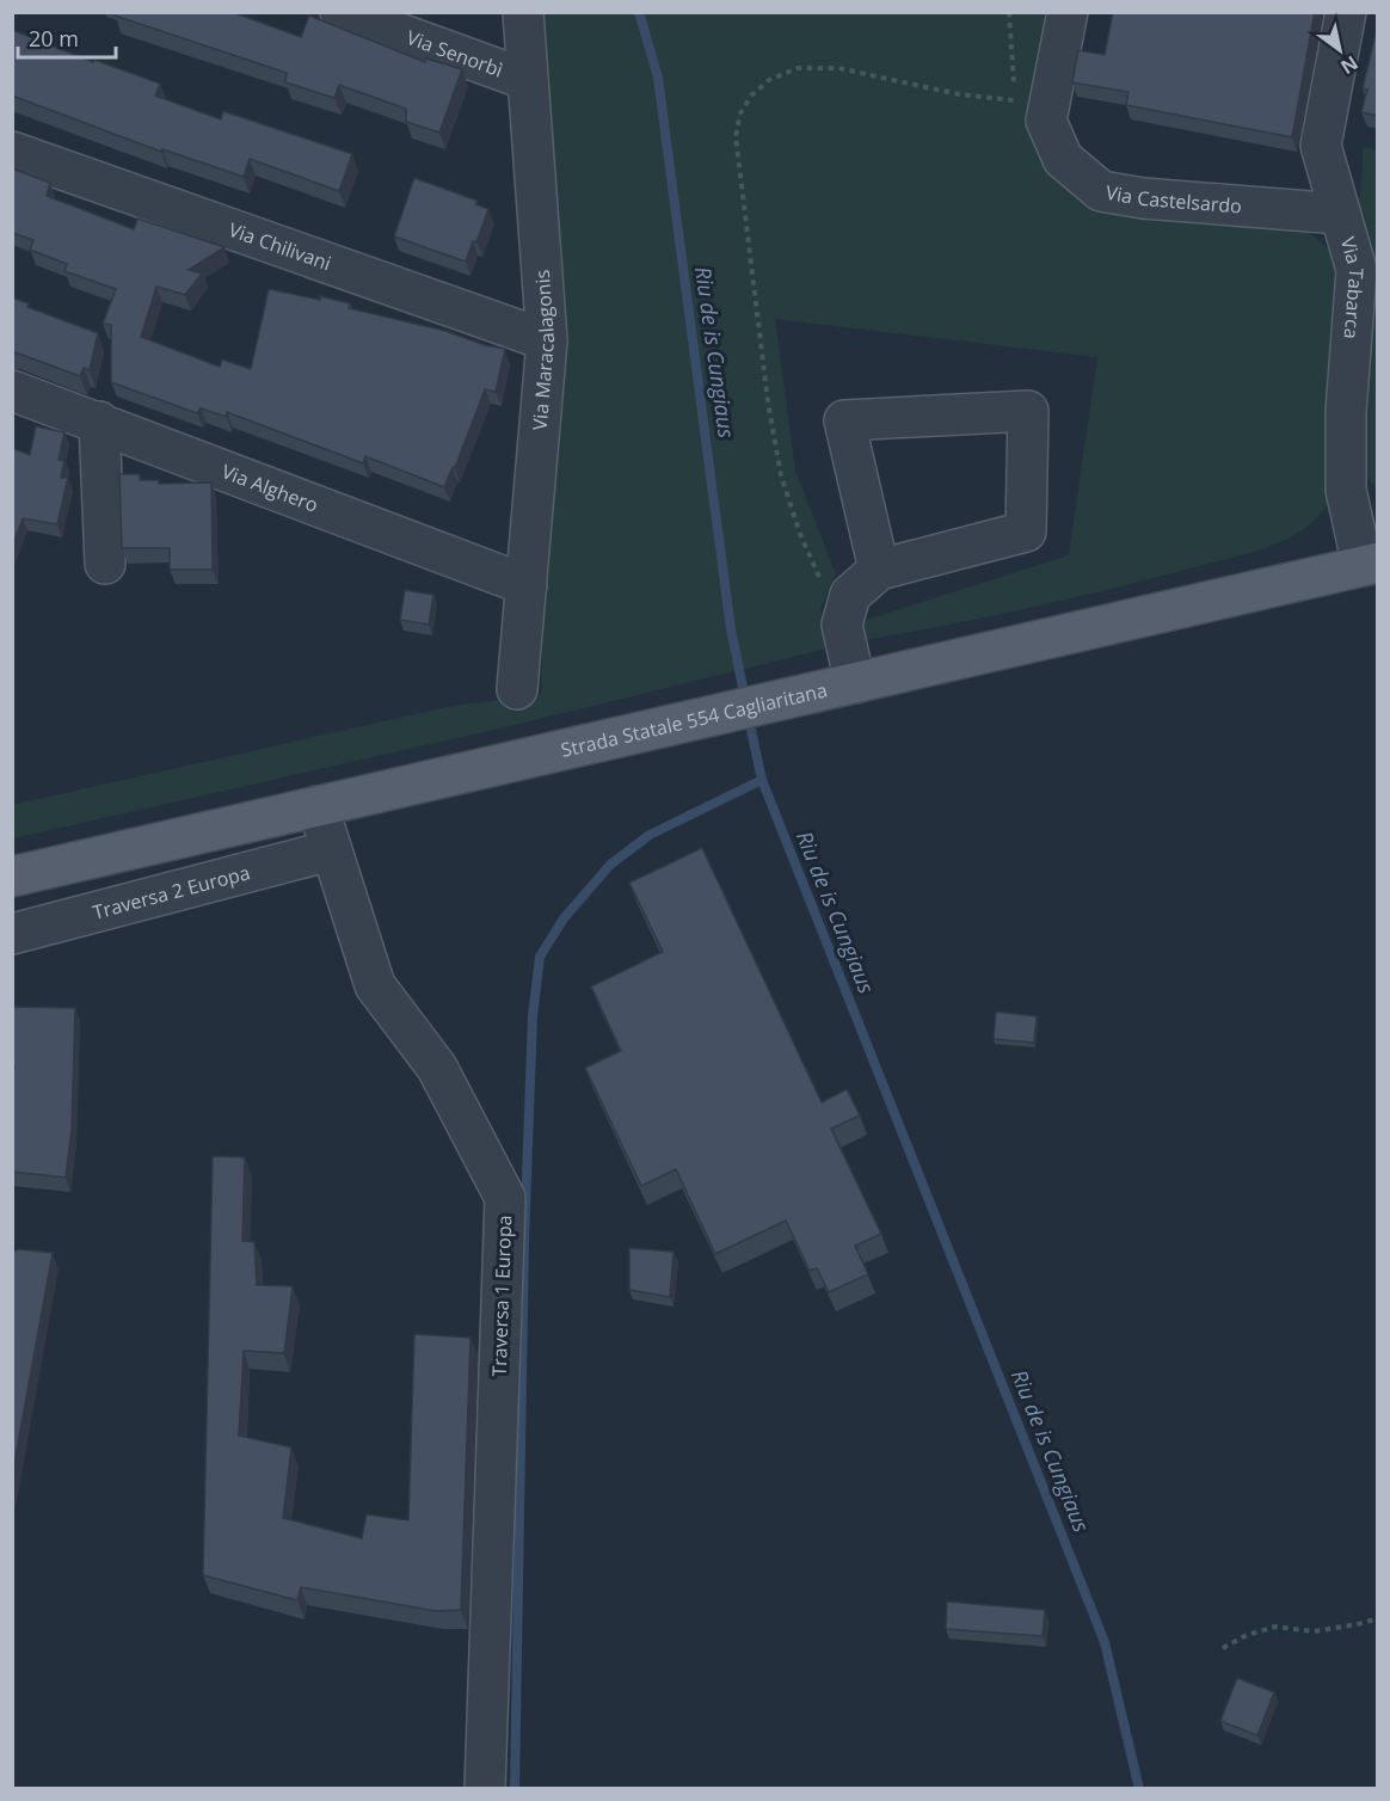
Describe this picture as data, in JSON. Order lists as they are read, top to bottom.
{
  "streets": {
    "main road": ["Strada Statale 554 Cagliaritana"],
    "street": [
      "Via Senorbì",
      "Via Castelsardo",
      "Via Chilivani",
      "Via Tabarca",
      "Via Maracalagonis",
      "Via Alghero",
      "Traversa 2 Europa",
      "Traversa 1 Europa"
    ]
  },
  "crossings": [
    ["Via Senorbì", "Via Maracalagonis"],
    ["Via Castelsardo", "Via Tabarca"],
    ["Via Chilivani", "Via Maracalagonis"],
    ["Via Tabarca", "Strada Statale 554 Cagliaritana"],
    ["Via Maracalagonis", "Via Alghero"],
    ["Strada Statale 554 Cagliaritana", "Traversa 1 Europa"],
    ["Traversa 2 Europa", "Traversa 1 Europa"]
  ],
  "water": ["Riu de is Cungiaus"],
  "scale_bar": "20 m",
  "north": "bottom right"
}
